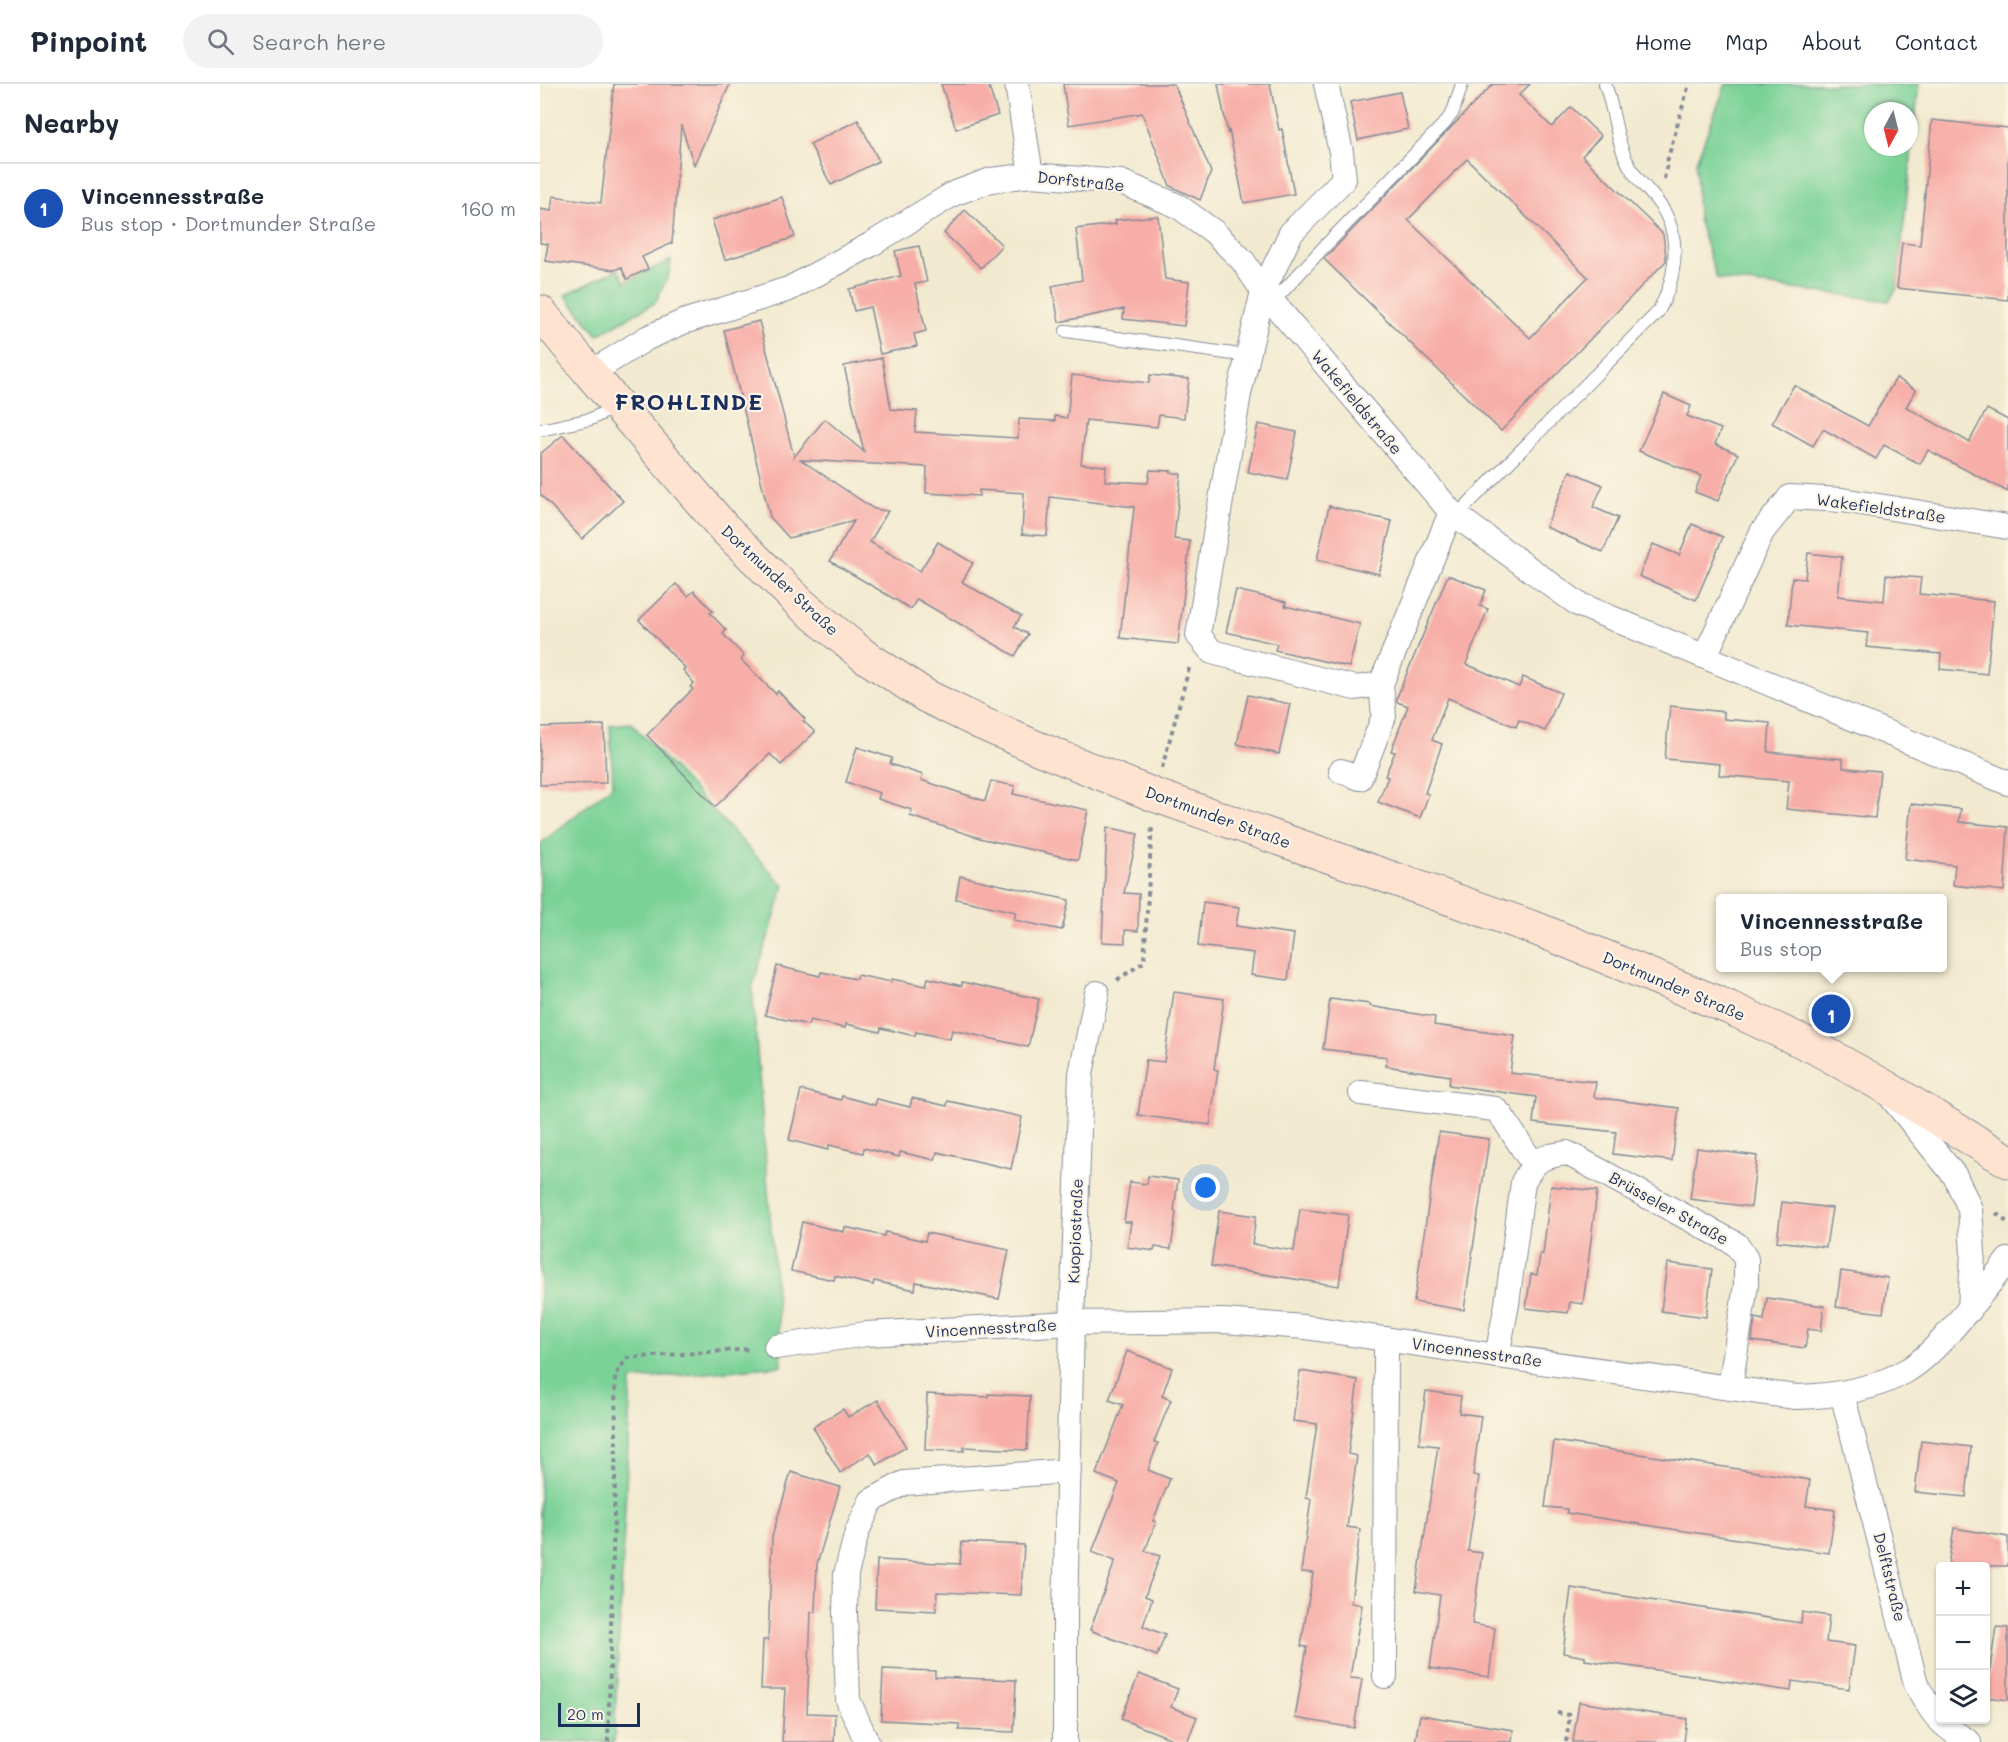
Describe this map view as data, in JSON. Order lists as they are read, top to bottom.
{
  "streets": {
    "main road": ["Dortmunder Straße"],
    "street": [
      "Dorfstraße",
      "Wakefieldstraße",
      "Brüsseler Straße",
      "Kuopiostraße",
      "Vincennesstraße",
      "Delftstraße"
    ]
  },
  "crossings": [
    ["Dorfstraße", "Wakefieldstraße"],
    ["Dorfstraße", "Dortmunder Straße"],
    ["Brüsseler Straße", "Vincennesstraße"],
    ["Kuopiostraße", "Vincennesstraße"],
    ["Vincennesstraße", "Delftstraße"]
  ],
  "districts": ["FROHLINDE"],
  "scale_bar": "20 m",
  "north": "bottom",
  "page": {
    "header": "Pinpoint",
    "search": "Search here",
    "nav": [
      "Home",
      "Map",
      "About",
      "Contact"
    ],
    "heading": "Nearby",
    "list": [
      {
        "mark": "1",
        "name": "Vincennesstraße",
        "note": "Bus stop · Dortmunder Straße",
        "value": "160 m"
      }
    ],
    "popup": ["Vincennesstraße", "Bus stop"],
    "pins": "1",
    "map_buttons": ["+", "−"],
    "scale": "20 m"
  }
}
